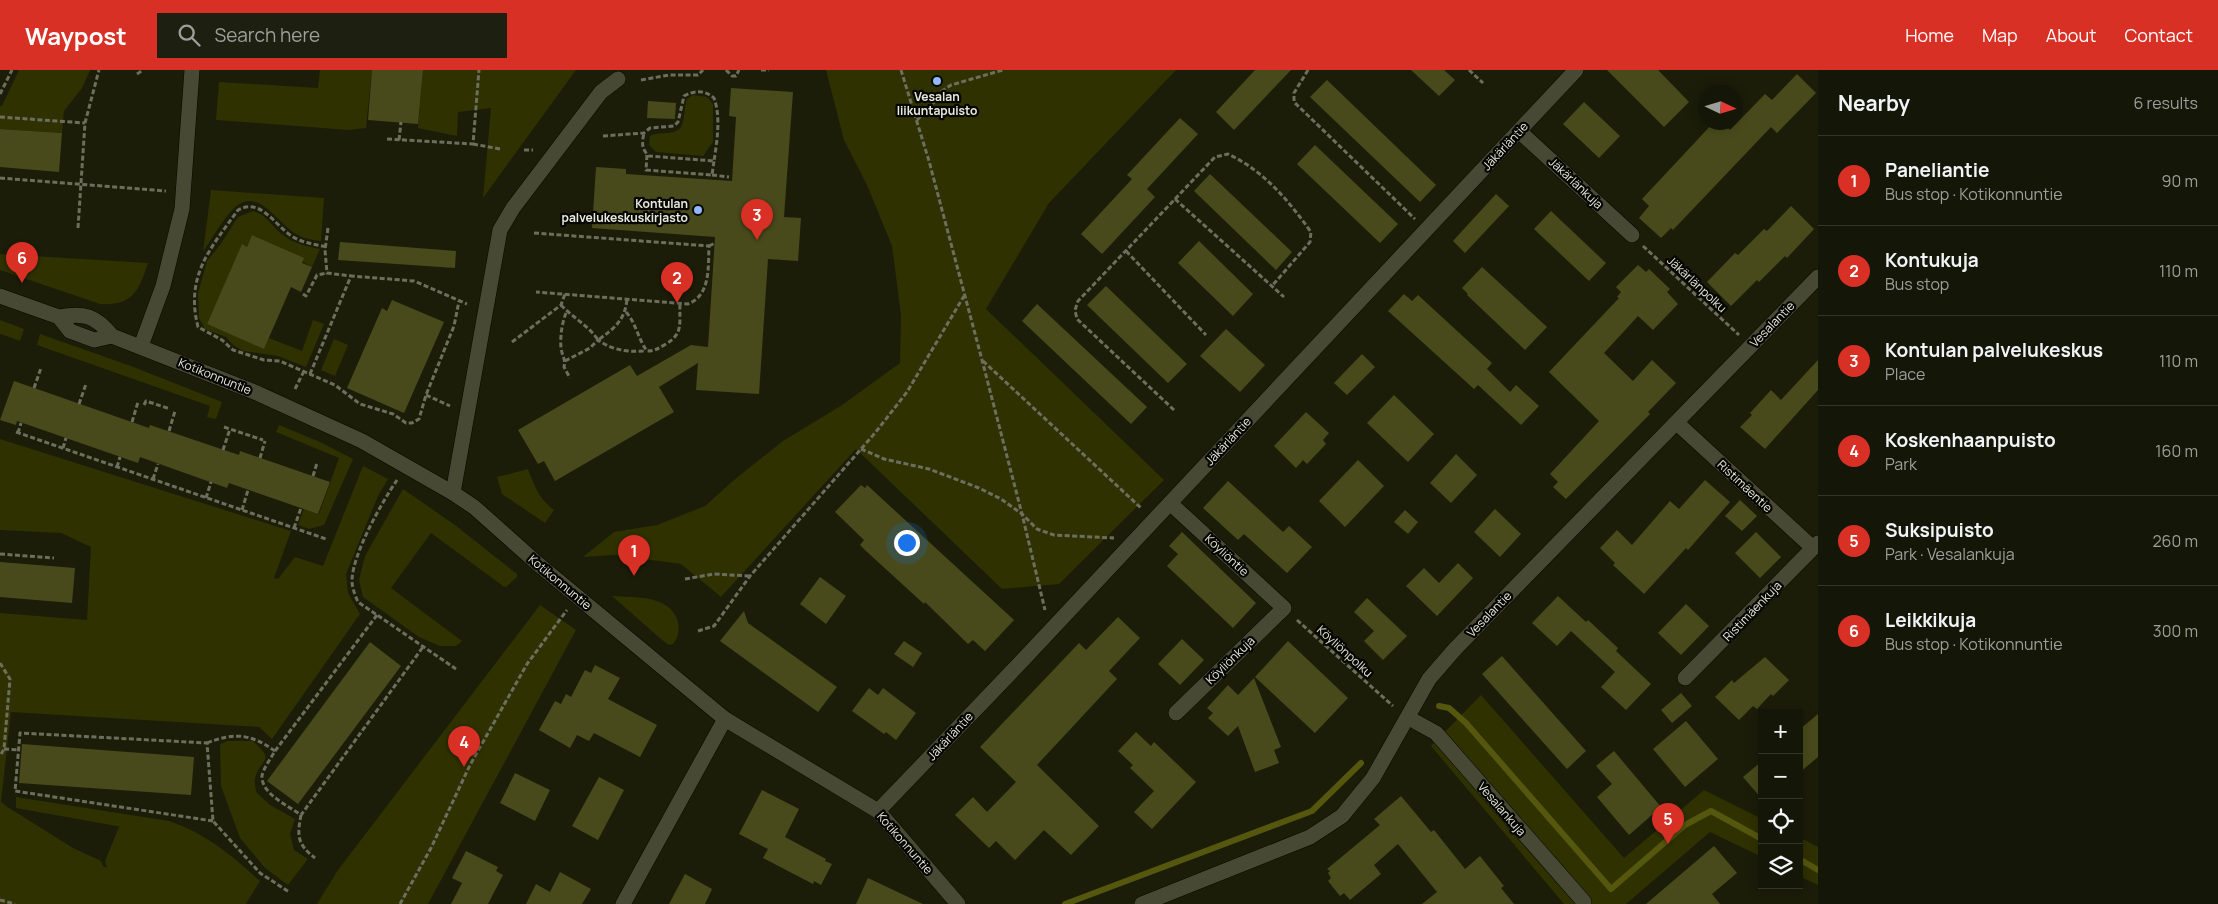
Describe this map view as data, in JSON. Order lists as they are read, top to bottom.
{
  "streets": {
    "street": [
      "Jäkärläntie",
      "Jäkärlänkuja",
      "Vesalantie",
      "Kotikonnuntie",
      "Ristimäentie",
      "Köyliöntie",
      "Ristimäenkuja",
      "Köyliönkuja",
      "Vesalankuja"
    ],
    "path": ["Jäkärlänpolku", "Köyliönpolku"]
  },
  "crossings": [
    ["Jäkärläntie", "Jäkärlänkuja"],
    ["Jäkärläntie", "Kotikonnuntie"],
    ["Jäkärläntie", "Köyliöntie"],
    ["Jäkärlänkuja", "Jäkärlänpolku"],
    ["Jäkärlänpolku", "Vesalantie"],
    ["Vesalantie", "Ristimäentie"],
    ["Ristimäentie", "Ristimäenkuja"],
    ["Köyliöntie", "Köyliönpolku"],
    ["Köyliöntie", "Köyliönkuja"],
    ["Köyliönpolku", "Köyliönkuja"]
  ],
  "places": ["Vesalan liikuntapuisto", "Kontulan palvelukeskuskirjasto"],
  "north": "right",
  "page": {
    "header": "Waypost",
    "search": "Search here",
    "nav": [
      "Home",
      "Map",
      "About",
      "Contact"
    ],
    "heading": ["Nearby", "6 results"],
    "list": [
      {
        "mark": "1",
        "name": "Paneliantie",
        "note": "Bus stop · Kotikonnuntie",
        "value": "90 m"
      },
      {
        "mark": "2",
        "name": "Kontukuja",
        "note": "Bus stop",
        "value": "110 m"
      },
      {
        "mark": "3",
        "name": "Kontulan palvelukeskus",
        "note": "Place",
        "value": "110 m"
      },
      {
        "mark": "4",
        "name": "Koskenhaanpuisto",
        "note": "Park",
        "value": "160 m"
      },
      {
        "mark": "5",
        "name": "Suksipuisto",
        "note": "Park · Vesalankuja",
        "value": "260 m"
      },
      {
        "mark": "6",
        "name": "Leikkikuja",
        "note": "Bus stop · Kotikonnuntie",
        "value": "300 m"
      }
    ],
    "pins": [
      "3",
      "6",
      "2",
      "1",
      "4",
      "5"
    ],
    "map_buttons": ["+", "−"]
  }
}
